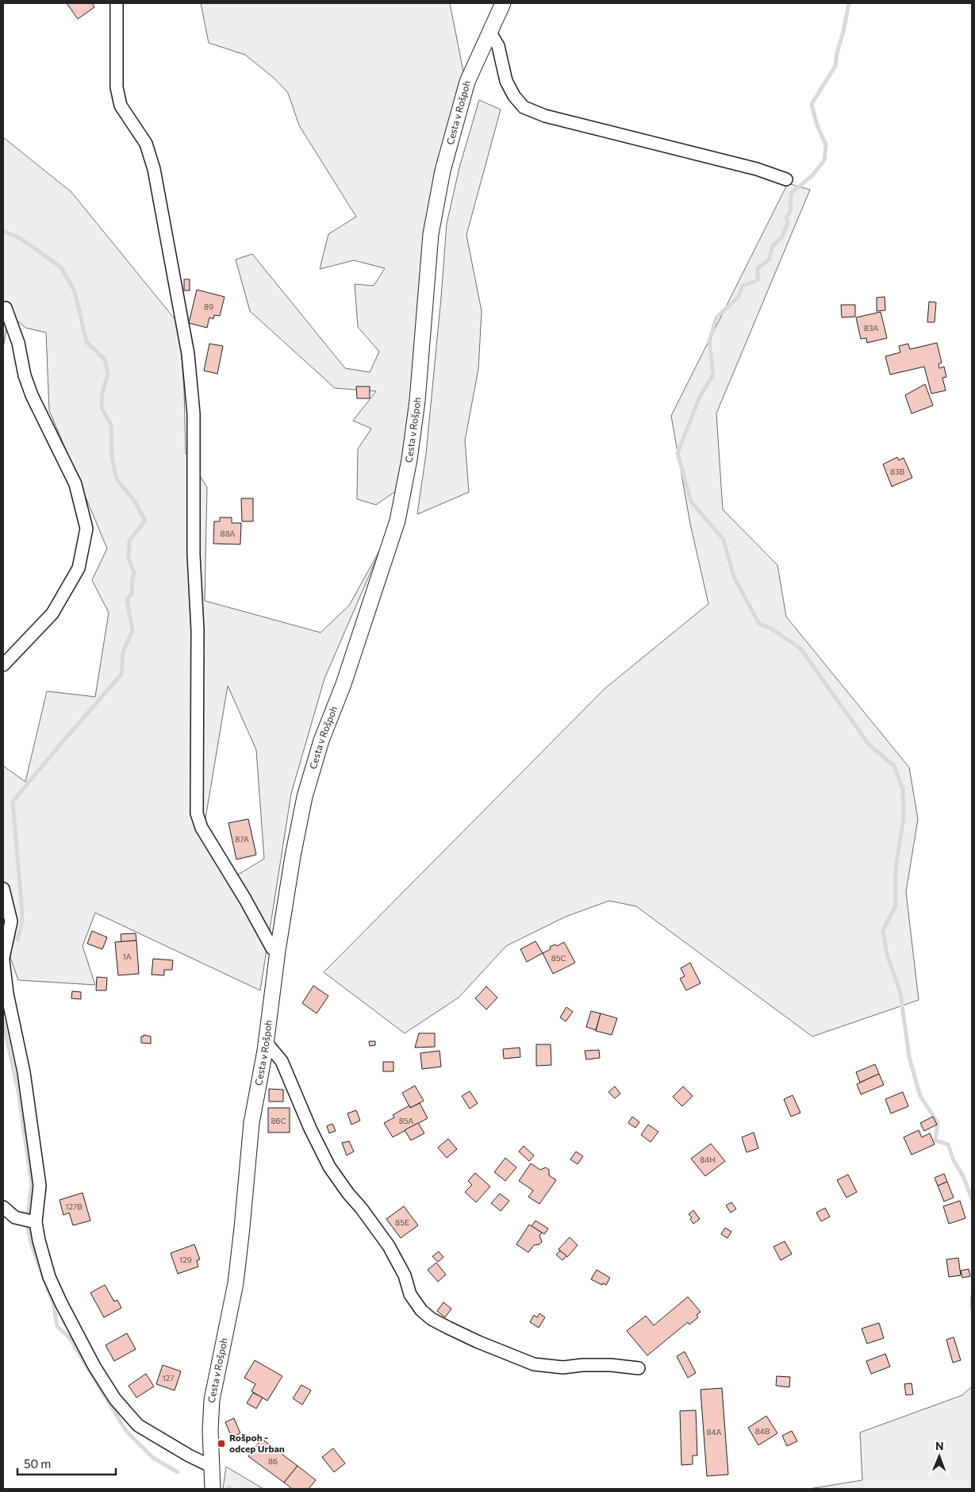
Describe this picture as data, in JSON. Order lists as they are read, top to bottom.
{
  "streets": {
    "street": ["Cesta v Rošpoh"]
  },
  "places": {
    "transit": ["Rošpoh - odcep Urban"]
  },
  "house_numbers": [
    "89",
    "83A",
    "83B",
    "88A",
    "87A",
    "1A",
    "85C",
    "86C",
    "85A",
    "84H",
    "127B",
    "85E",
    "129",
    "127",
    "84B",
    "84A",
    "86"
  ],
  "scale_bar": "50 m",
  "north": "top"
}
